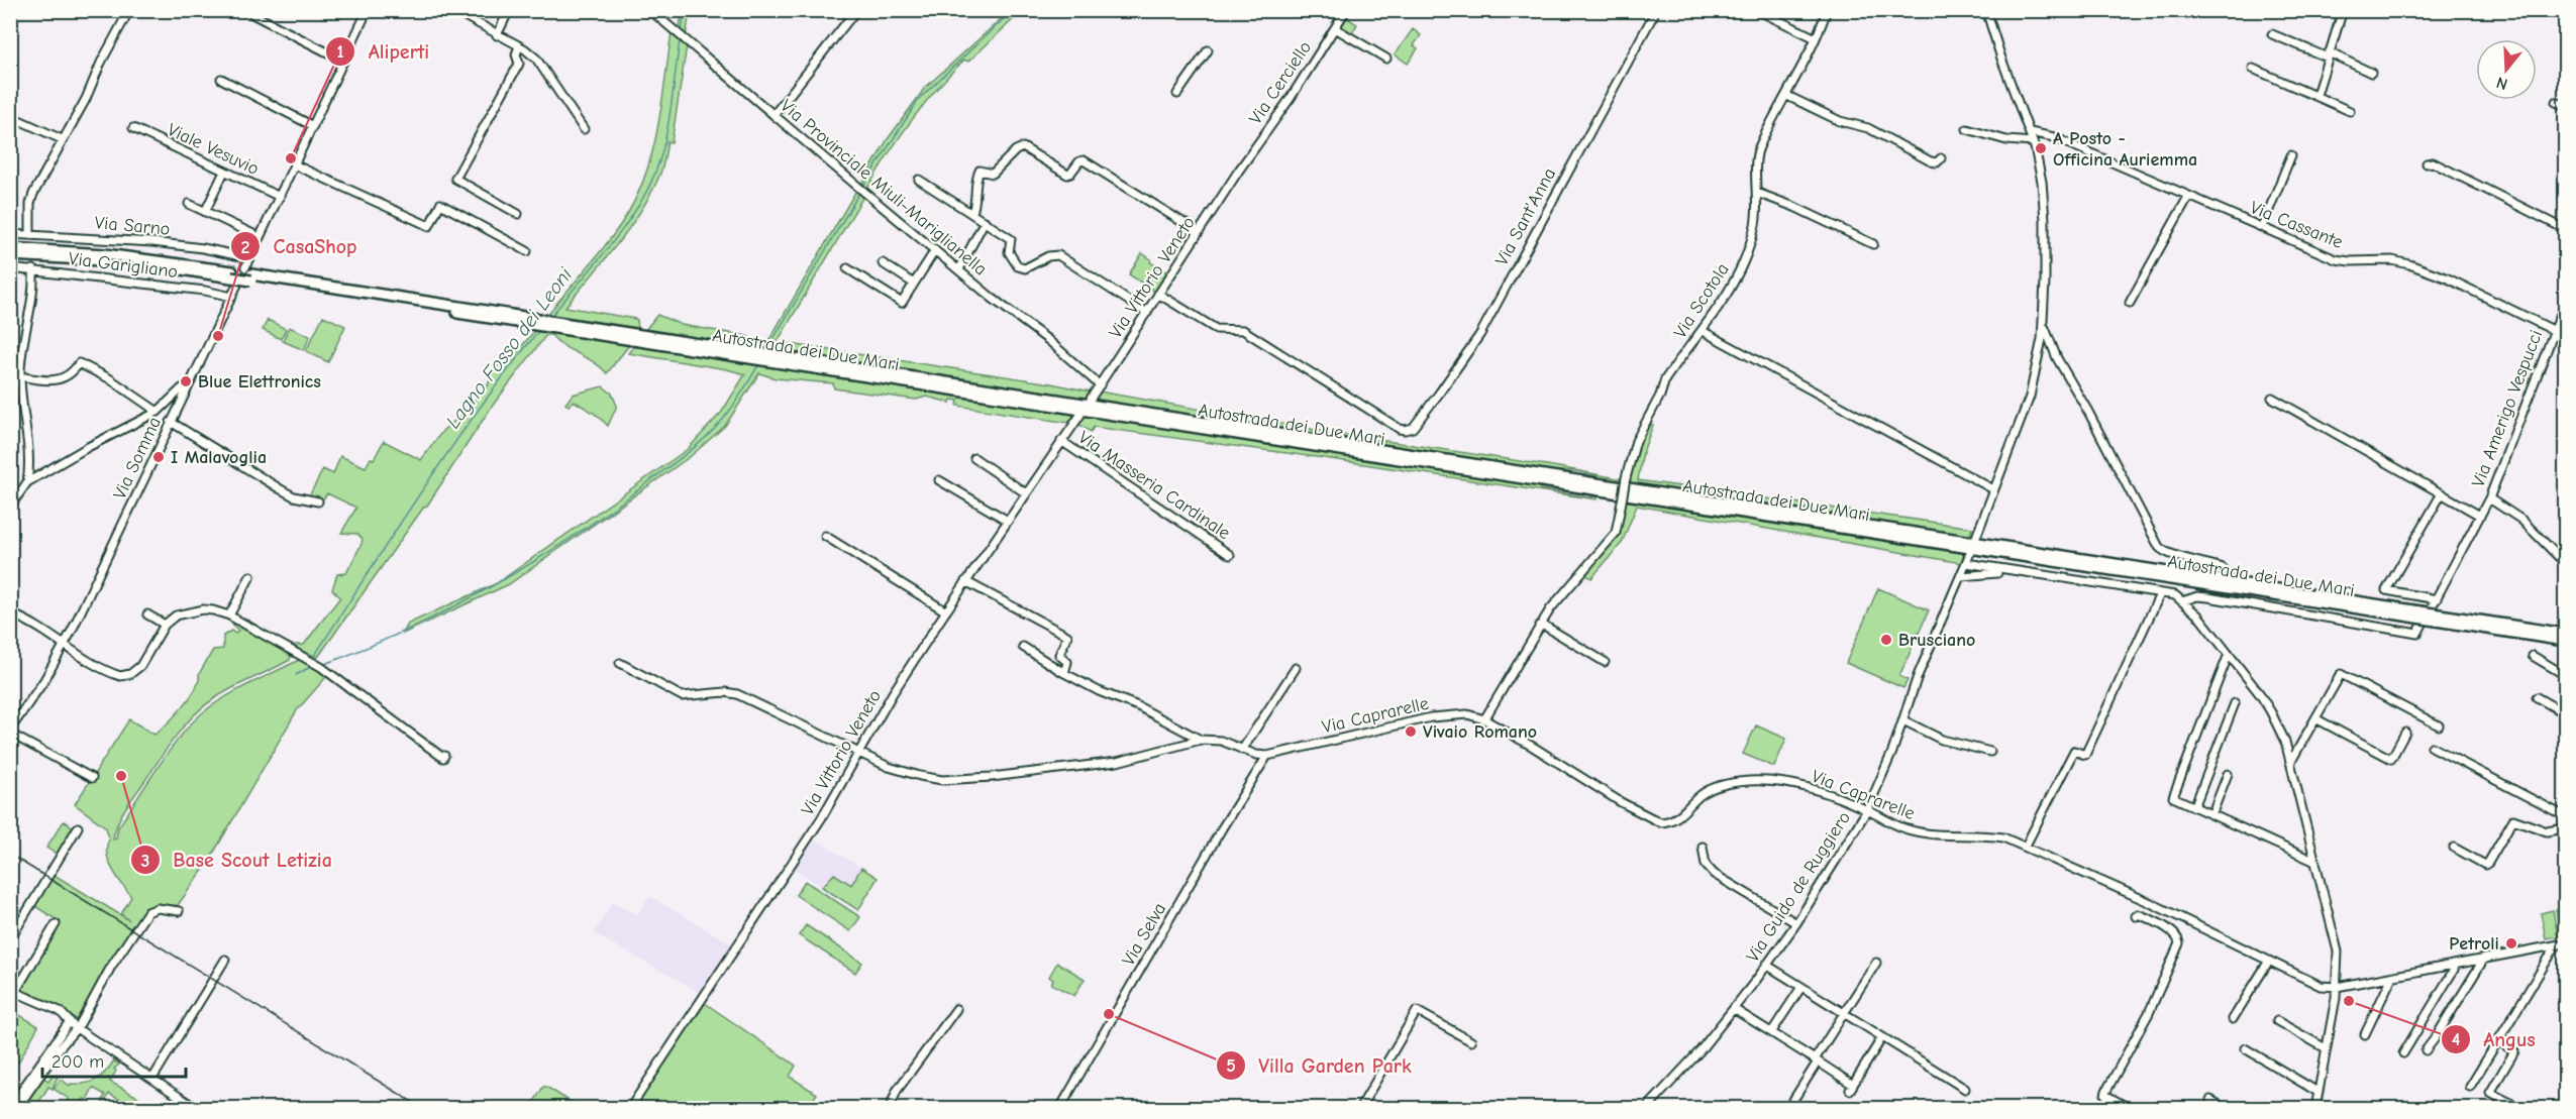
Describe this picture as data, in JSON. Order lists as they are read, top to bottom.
{
  "streets": {
    "highway": ["Autostrada dei Due Mari"],
    "street": [
      "Via Cerciello",
      "Viale Vesuvio",
      "Via Provinciale Miuli-Mariglianella",
      "Via Sant'Anna",
      "Via Cassante",
      "Via Sarno",
      "Via Garigliano",
      "Via Vittorio Veneto",
      "Via Scotola",
      "Via Amerigo Vespucci",
      "Via Somma",
      "Via Masseria Cardinale",
      "Via Caprarelle",
      "Via Guido de Ruggiero",
      "Via Selva"
    ]
  },
  "crossings": [
    ["Via Cerciello", "Via Vittorio Veneto"],
    ["Via Provinciale Miuli-Mariglianella", "Via Vittorio Veneto"],
    ["Via Sant'Anna", "Via Vittorio Veneto"],
    ["Via Cassante", "Via Amerigo Vespucci"],
    ["Via Garigliano", "Via Somma"],
    ["Via Vittorio Veneto", "Via Masseria Cardinale"],
    ["Via Scotola", "Via Caprarelle"],
    ["Autostrada dei Due Mari", "Via Somma"],
    ["Via Caprarelle", "Via Guido de Ruggiero"],
    ["Via Caprarelle", "Via Selva"]
  ],
  "water": ["Lagno Fosso dei Leoni"],
  "places": [
    "A Posto - Officina Auriemma",
    "Aliperti",
    "CasaShop",
    "Blue Elettronics",
    "I Malavoglia",
    "Brusciano",
    "Vivaio Romano",
    "Base Scout Letizia",
    "Petroli",
    "Angus",
    "Villa Garden Park"
  ],
  "scale_bar": "200 m",
  "north": "bottom"
}
